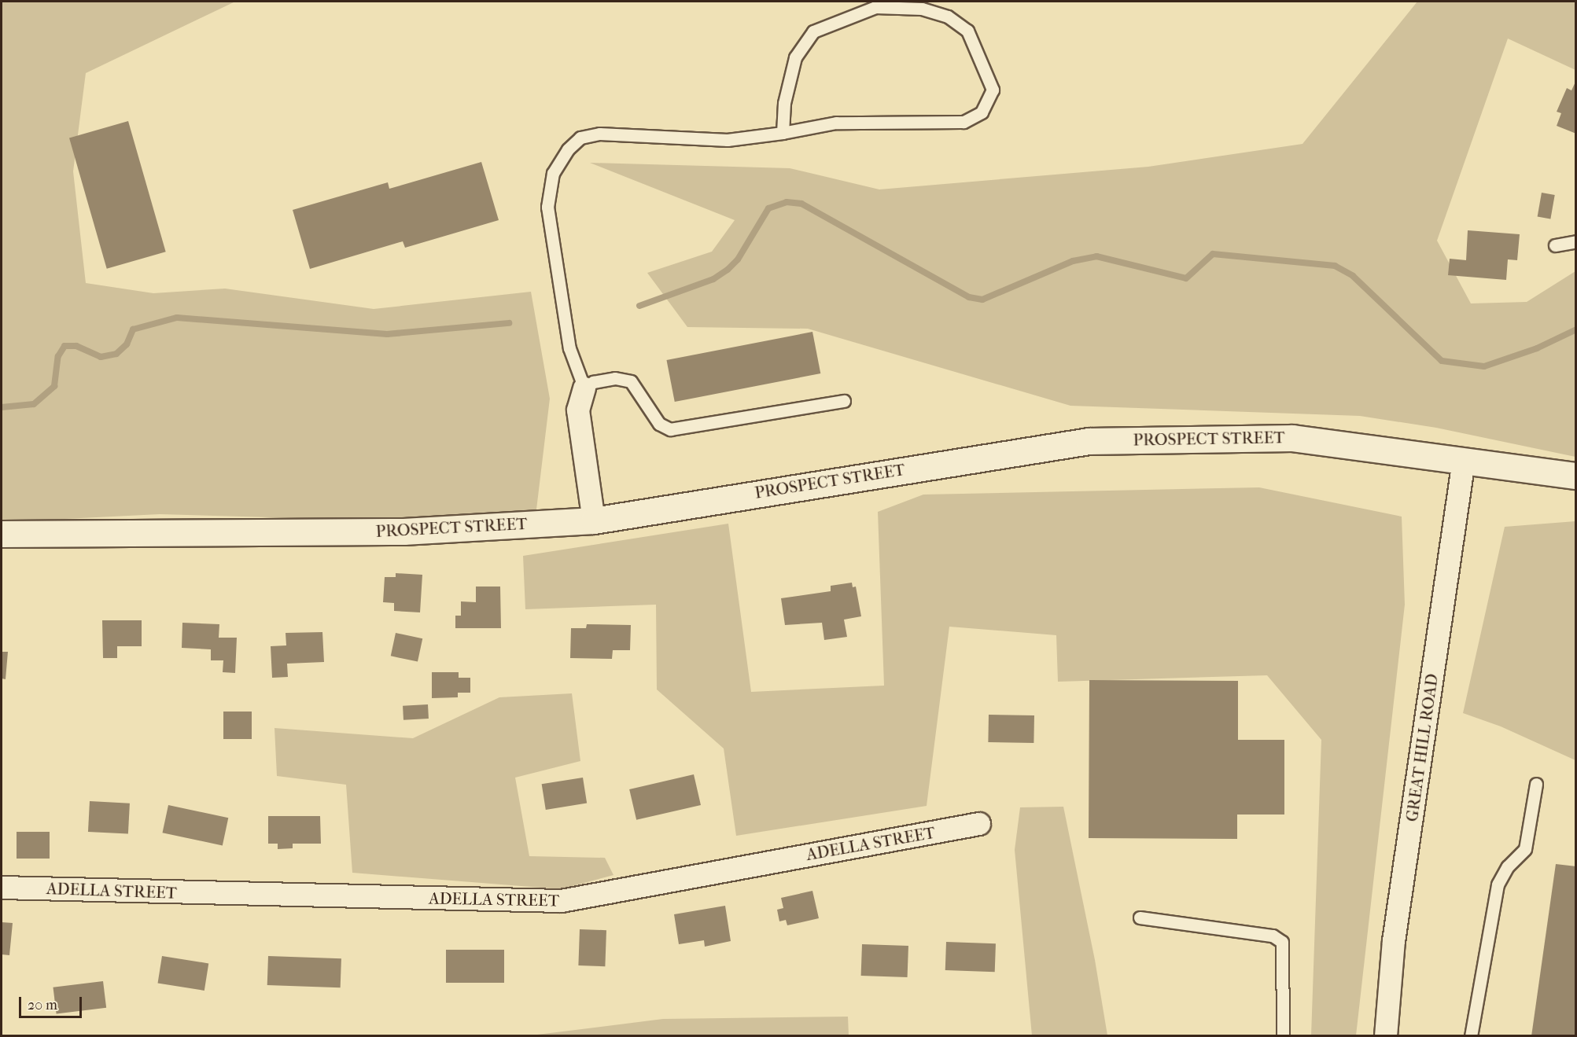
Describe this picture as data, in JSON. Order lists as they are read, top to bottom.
{
  "streets": {
    "main road": ["PROSPECT STREET"],
    "street": ["GREAT HILL ROAD", "ADELLA STREET"]
  },
  "crossings": [
    ["PROSPECT STREET", "GREAT HILL ROAD"]
  ],
  "scale_bar": "20 m"
}
